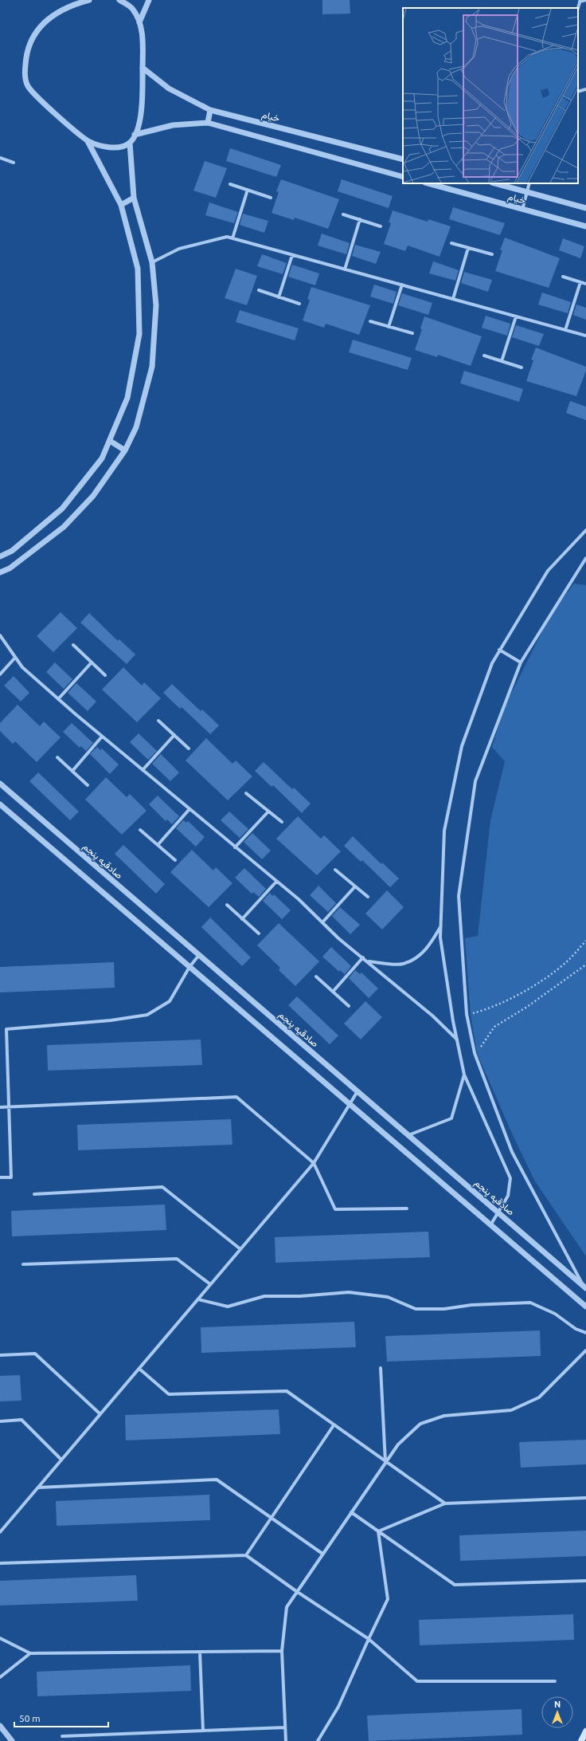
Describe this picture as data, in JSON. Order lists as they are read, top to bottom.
{
  "streets": {
    "street": ["خیام", "صادقیه پنجم"]
  },
  "scale_bar": "50 m",
  "north": "top"
}
